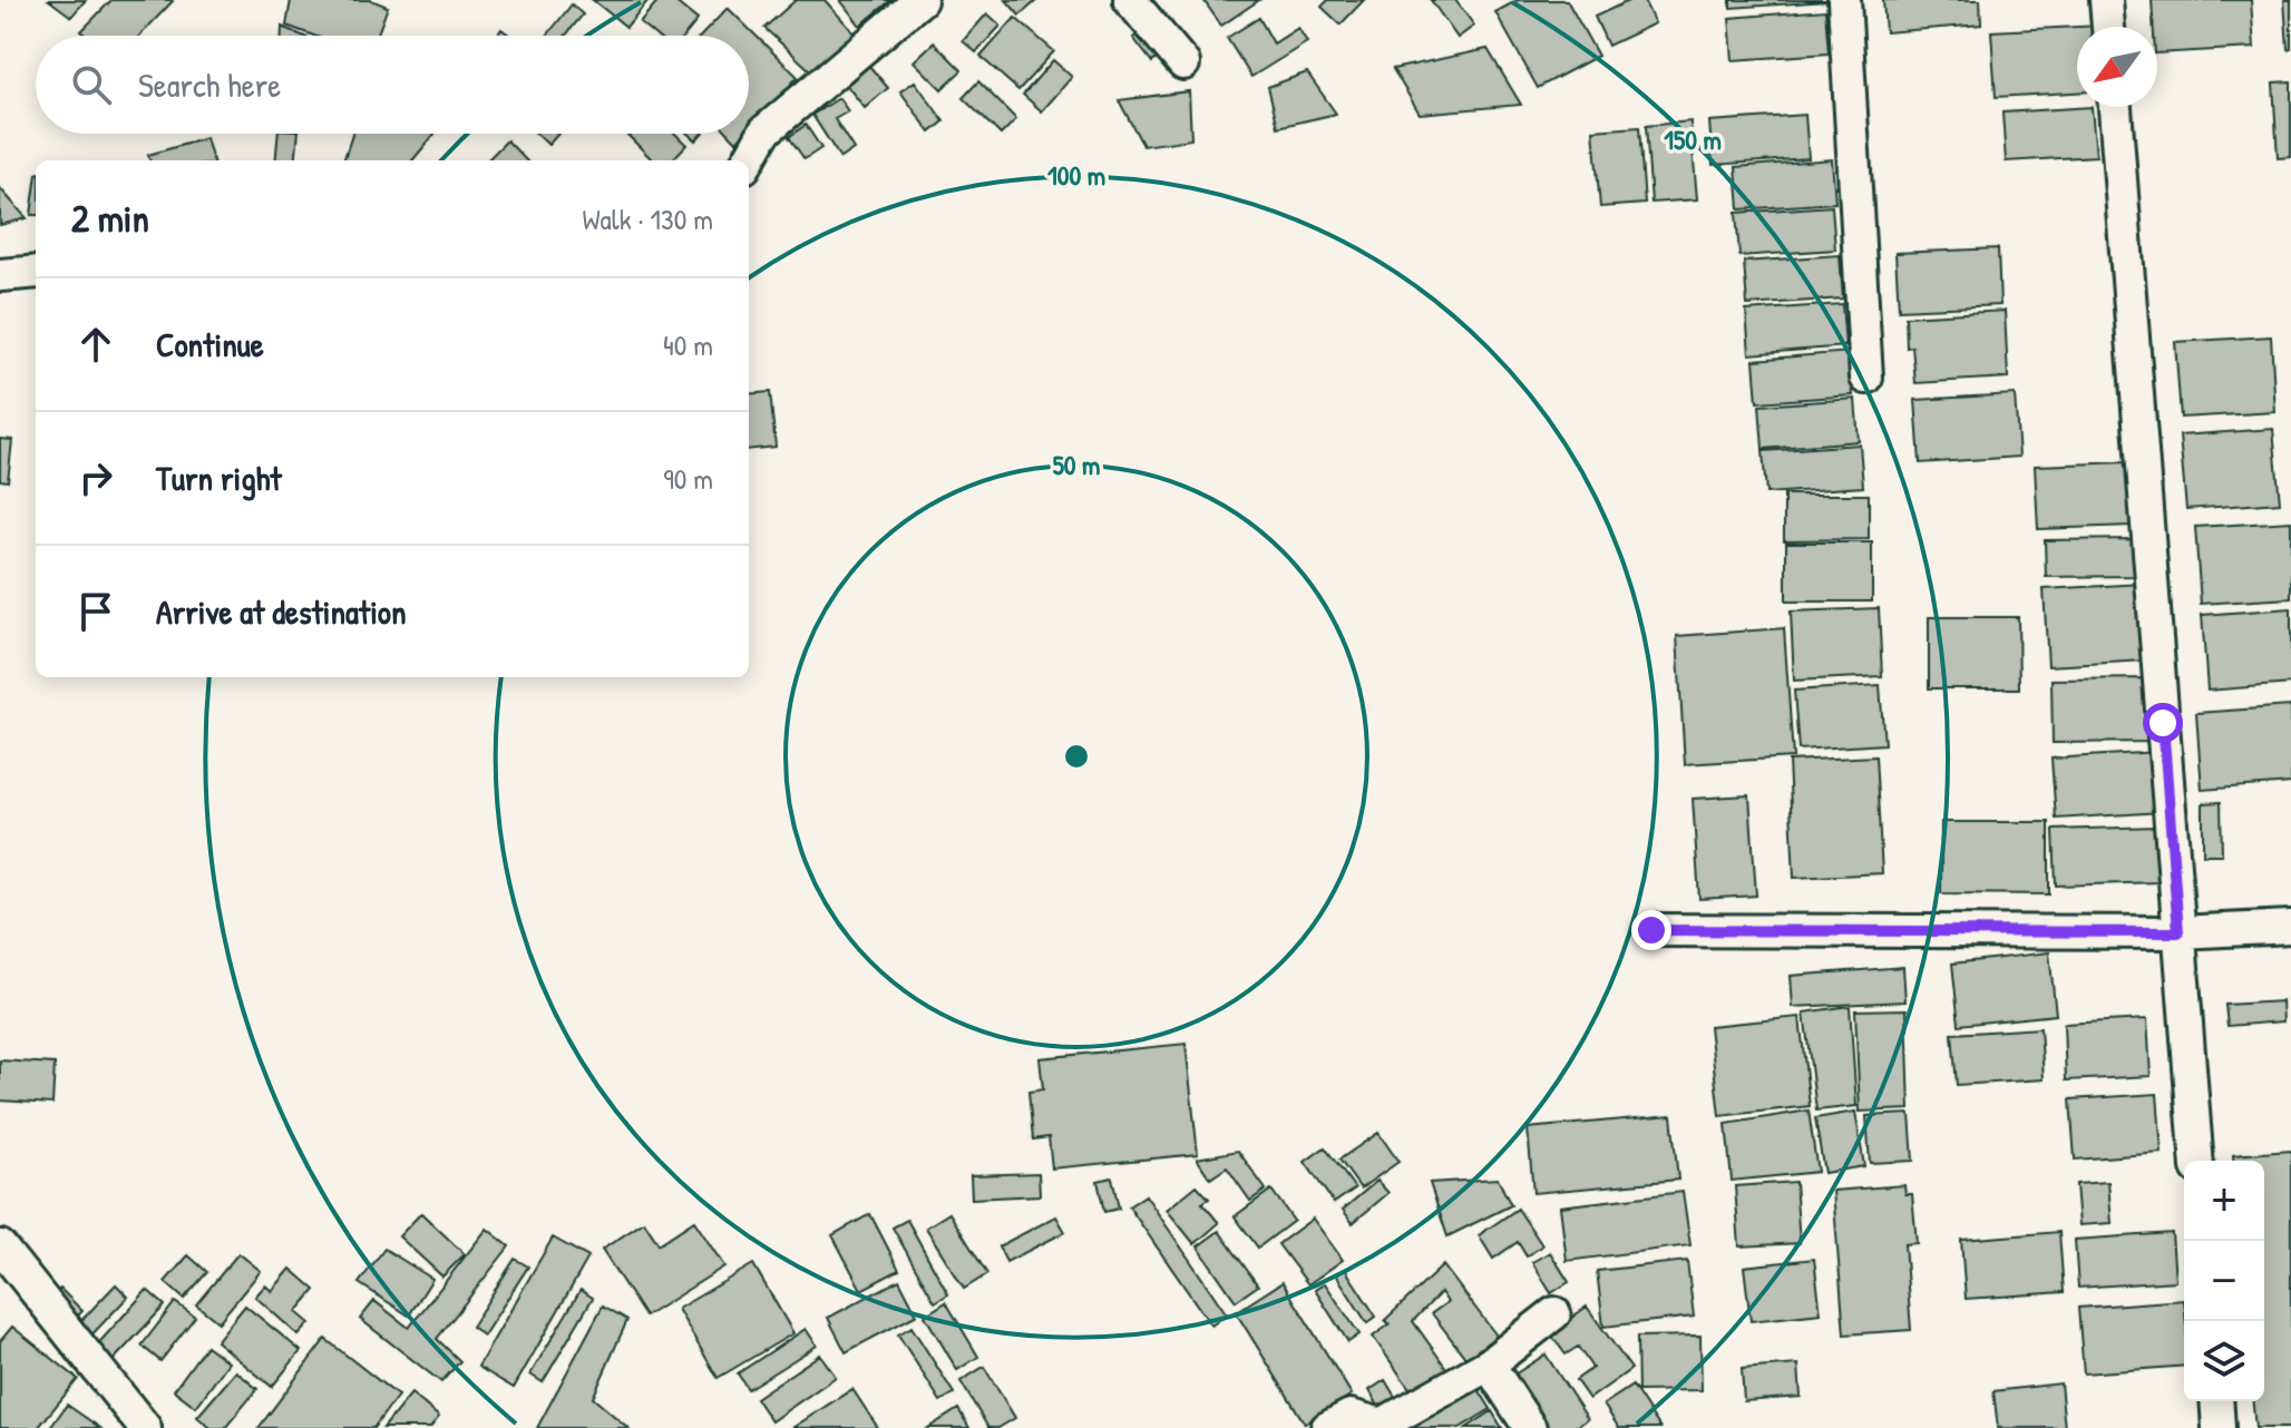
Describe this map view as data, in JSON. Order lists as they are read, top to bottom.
{
  "north": "bottom left",
  "page": {
    "search": "Search here",
    "heading": ["2 min", "Walk · 130 m"],
    "list": [
      ["Continue", "40 m"],
      ["Turn right", "90 m"],
      "Arrive at destination"
    ],
    "map_buttons": ["+", "−"]
  },
  "rings": ["150 m", "100 m", "50 m"]
}
